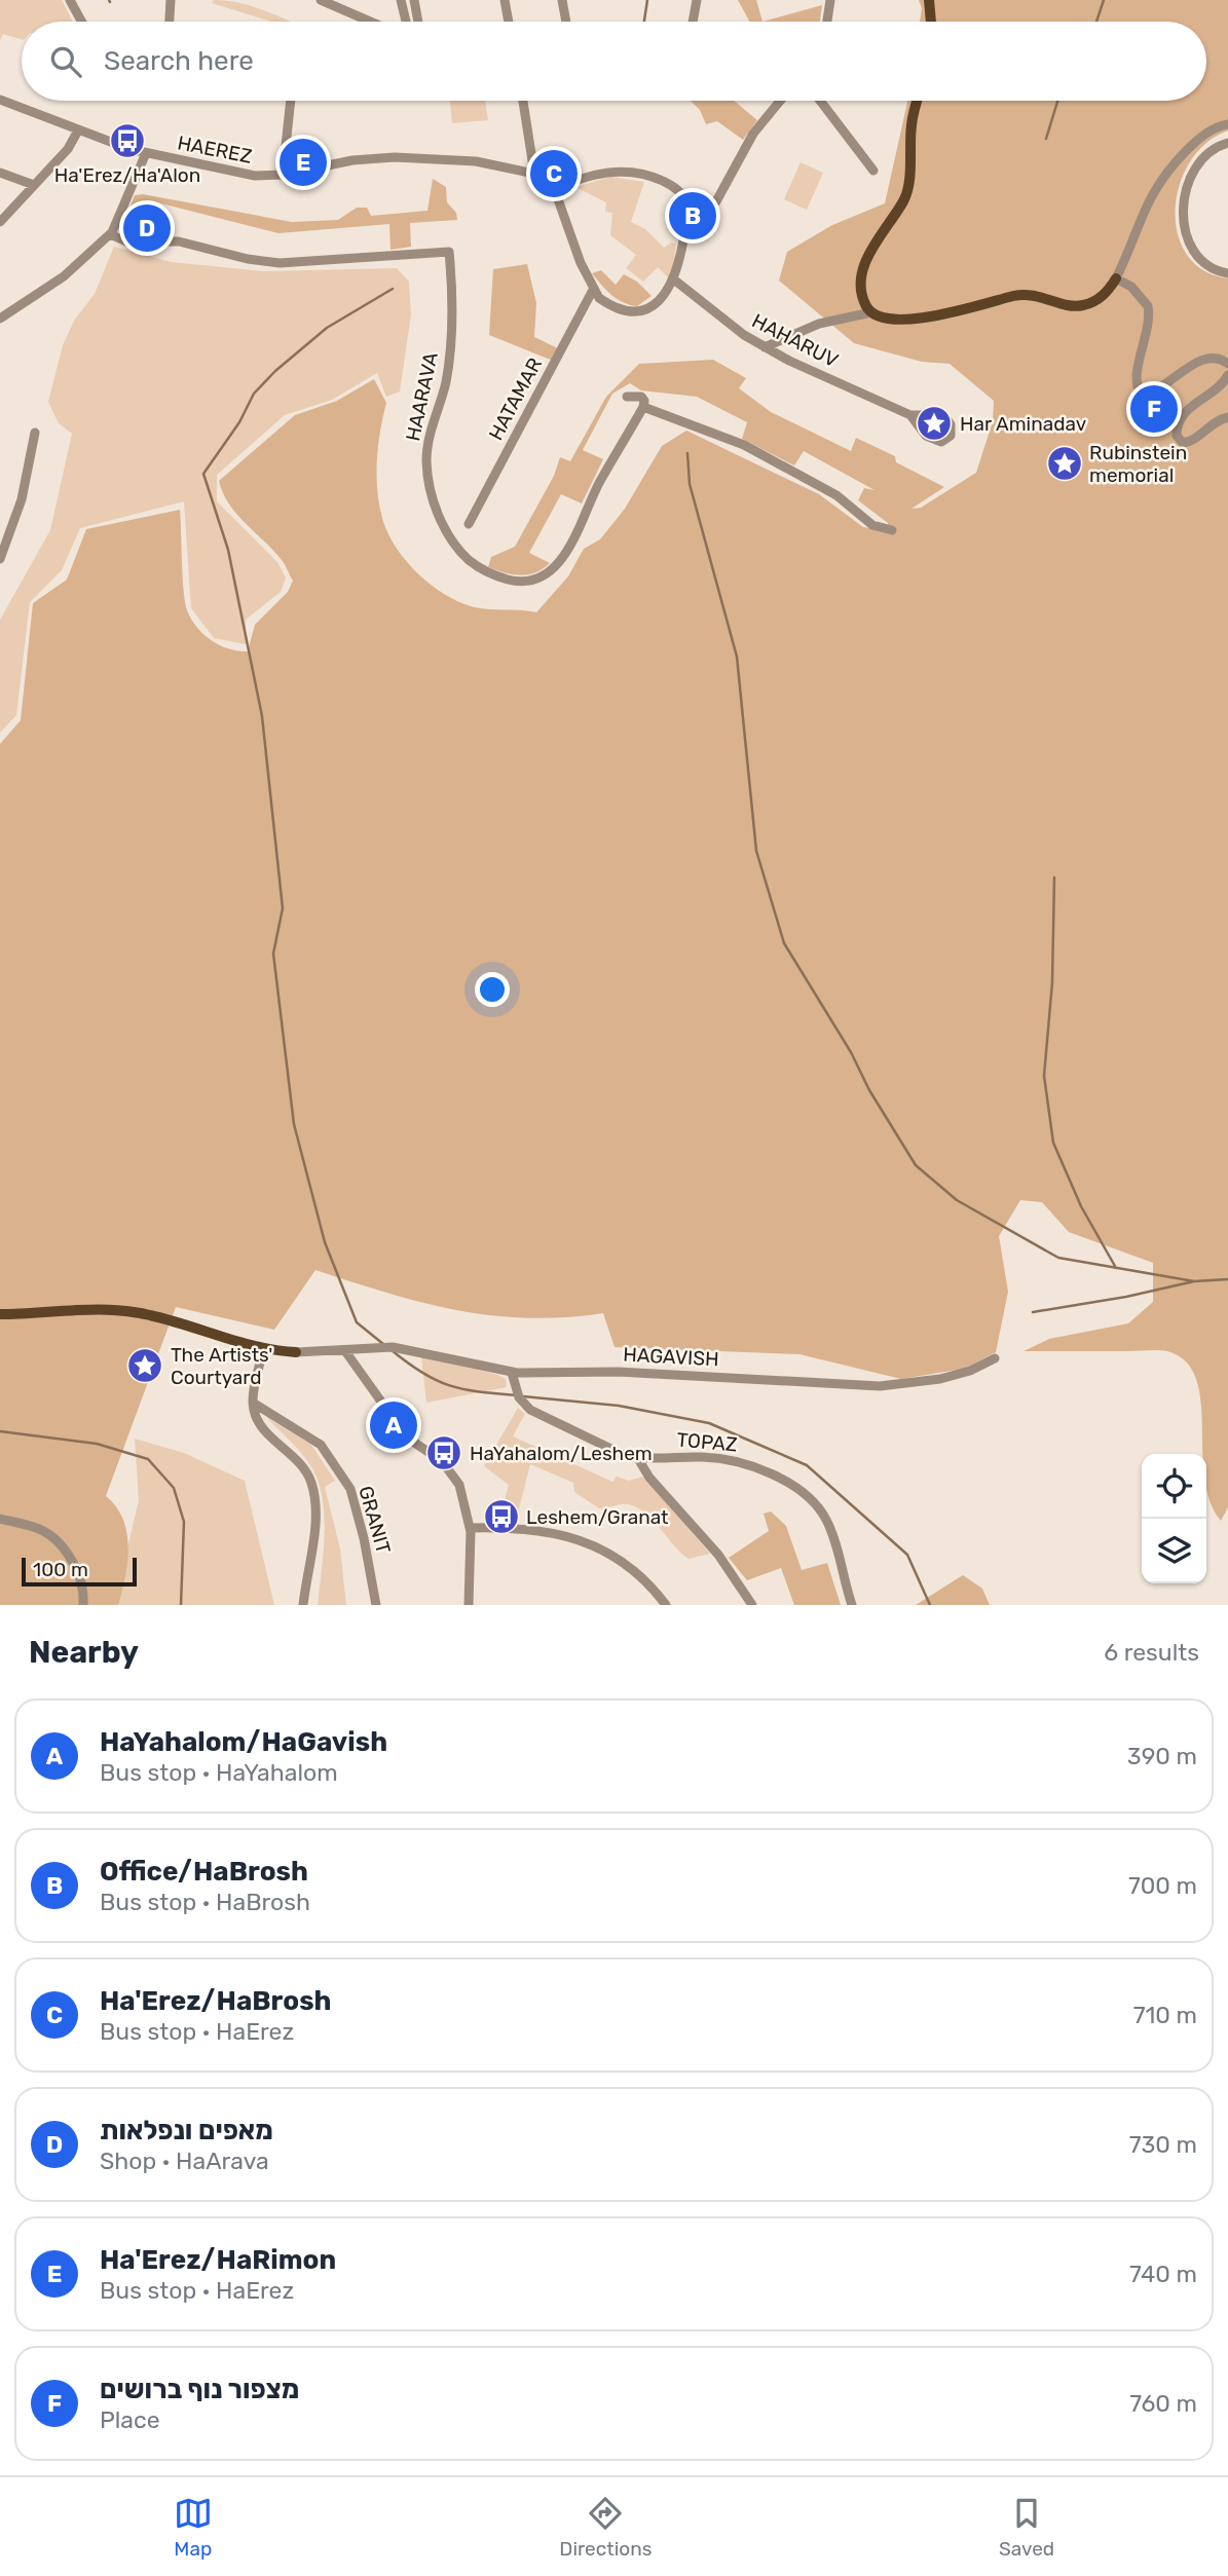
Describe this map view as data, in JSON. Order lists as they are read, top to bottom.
{
  "streets": {
    "street": [
      "HAEREZ",
      "HAHARUV",
      "HAARAVA",
      "HATAMAR",
      "HAGAVISH",
      "TOPAZ",
      "GRANIT"
    ]
  },
  "crossings": [
    ["HAHARUV", "HATAMAR"],
    ["HAGAVISH", "TOPAZ"]
  ],
  "places": {
    "bus stop": ["Ha'Erez/Ha'Alon", "HaYahalom/Leshem", "Leshem/Granat"],
    "place": ["Har Aminadav", "Rubinstein memorial", "The Artists' Courtyard"]
  },
  "scale_bar": "100 m",
  "page": {
    "search": "Search here",
    "pins": [
      "E",
      "C",
      "B",
      "D",
      "F",
      "A"
    ],
    "scale": "100 m",
    "heading": ["Nearby", "6 results"],
    "list": [
      {
        "mark": "A",
        "name": "HaYahalom/HaGavish",
        "note": "Bus stop · HaYahalom",
        "value": "390 m"
      },
      {
        "mark": "B",
        "name": "Office/HaBrosh",
        "note": "Bus stop · HaBrosh",
        "value": "700 m"
      },
      {
        "mark": "C",
        "name": "Ha'Erez/HaBrosh",
        "note": "Bus stop · HaErez",
        "value": "710 m"
      },
      {
        "mark": "D",
        "name": "מאפים ונפלאות",
        "note": "Shop · HaArava",
        "value": "730 m"
      },
      {
        "mark": "E",
        "name": "Ha'Erez/HaRimon",
        "note": "Bus stop · HaErez",
        "value": "740 m"
      },
      {
        "mark": "F",
        "name": "מצפור נוף ברושים",
        "note": "Place",
        "value": "760 m"
      }
    ],
    "nav": ["Map", "Directions", "Saved"]
  }
}
